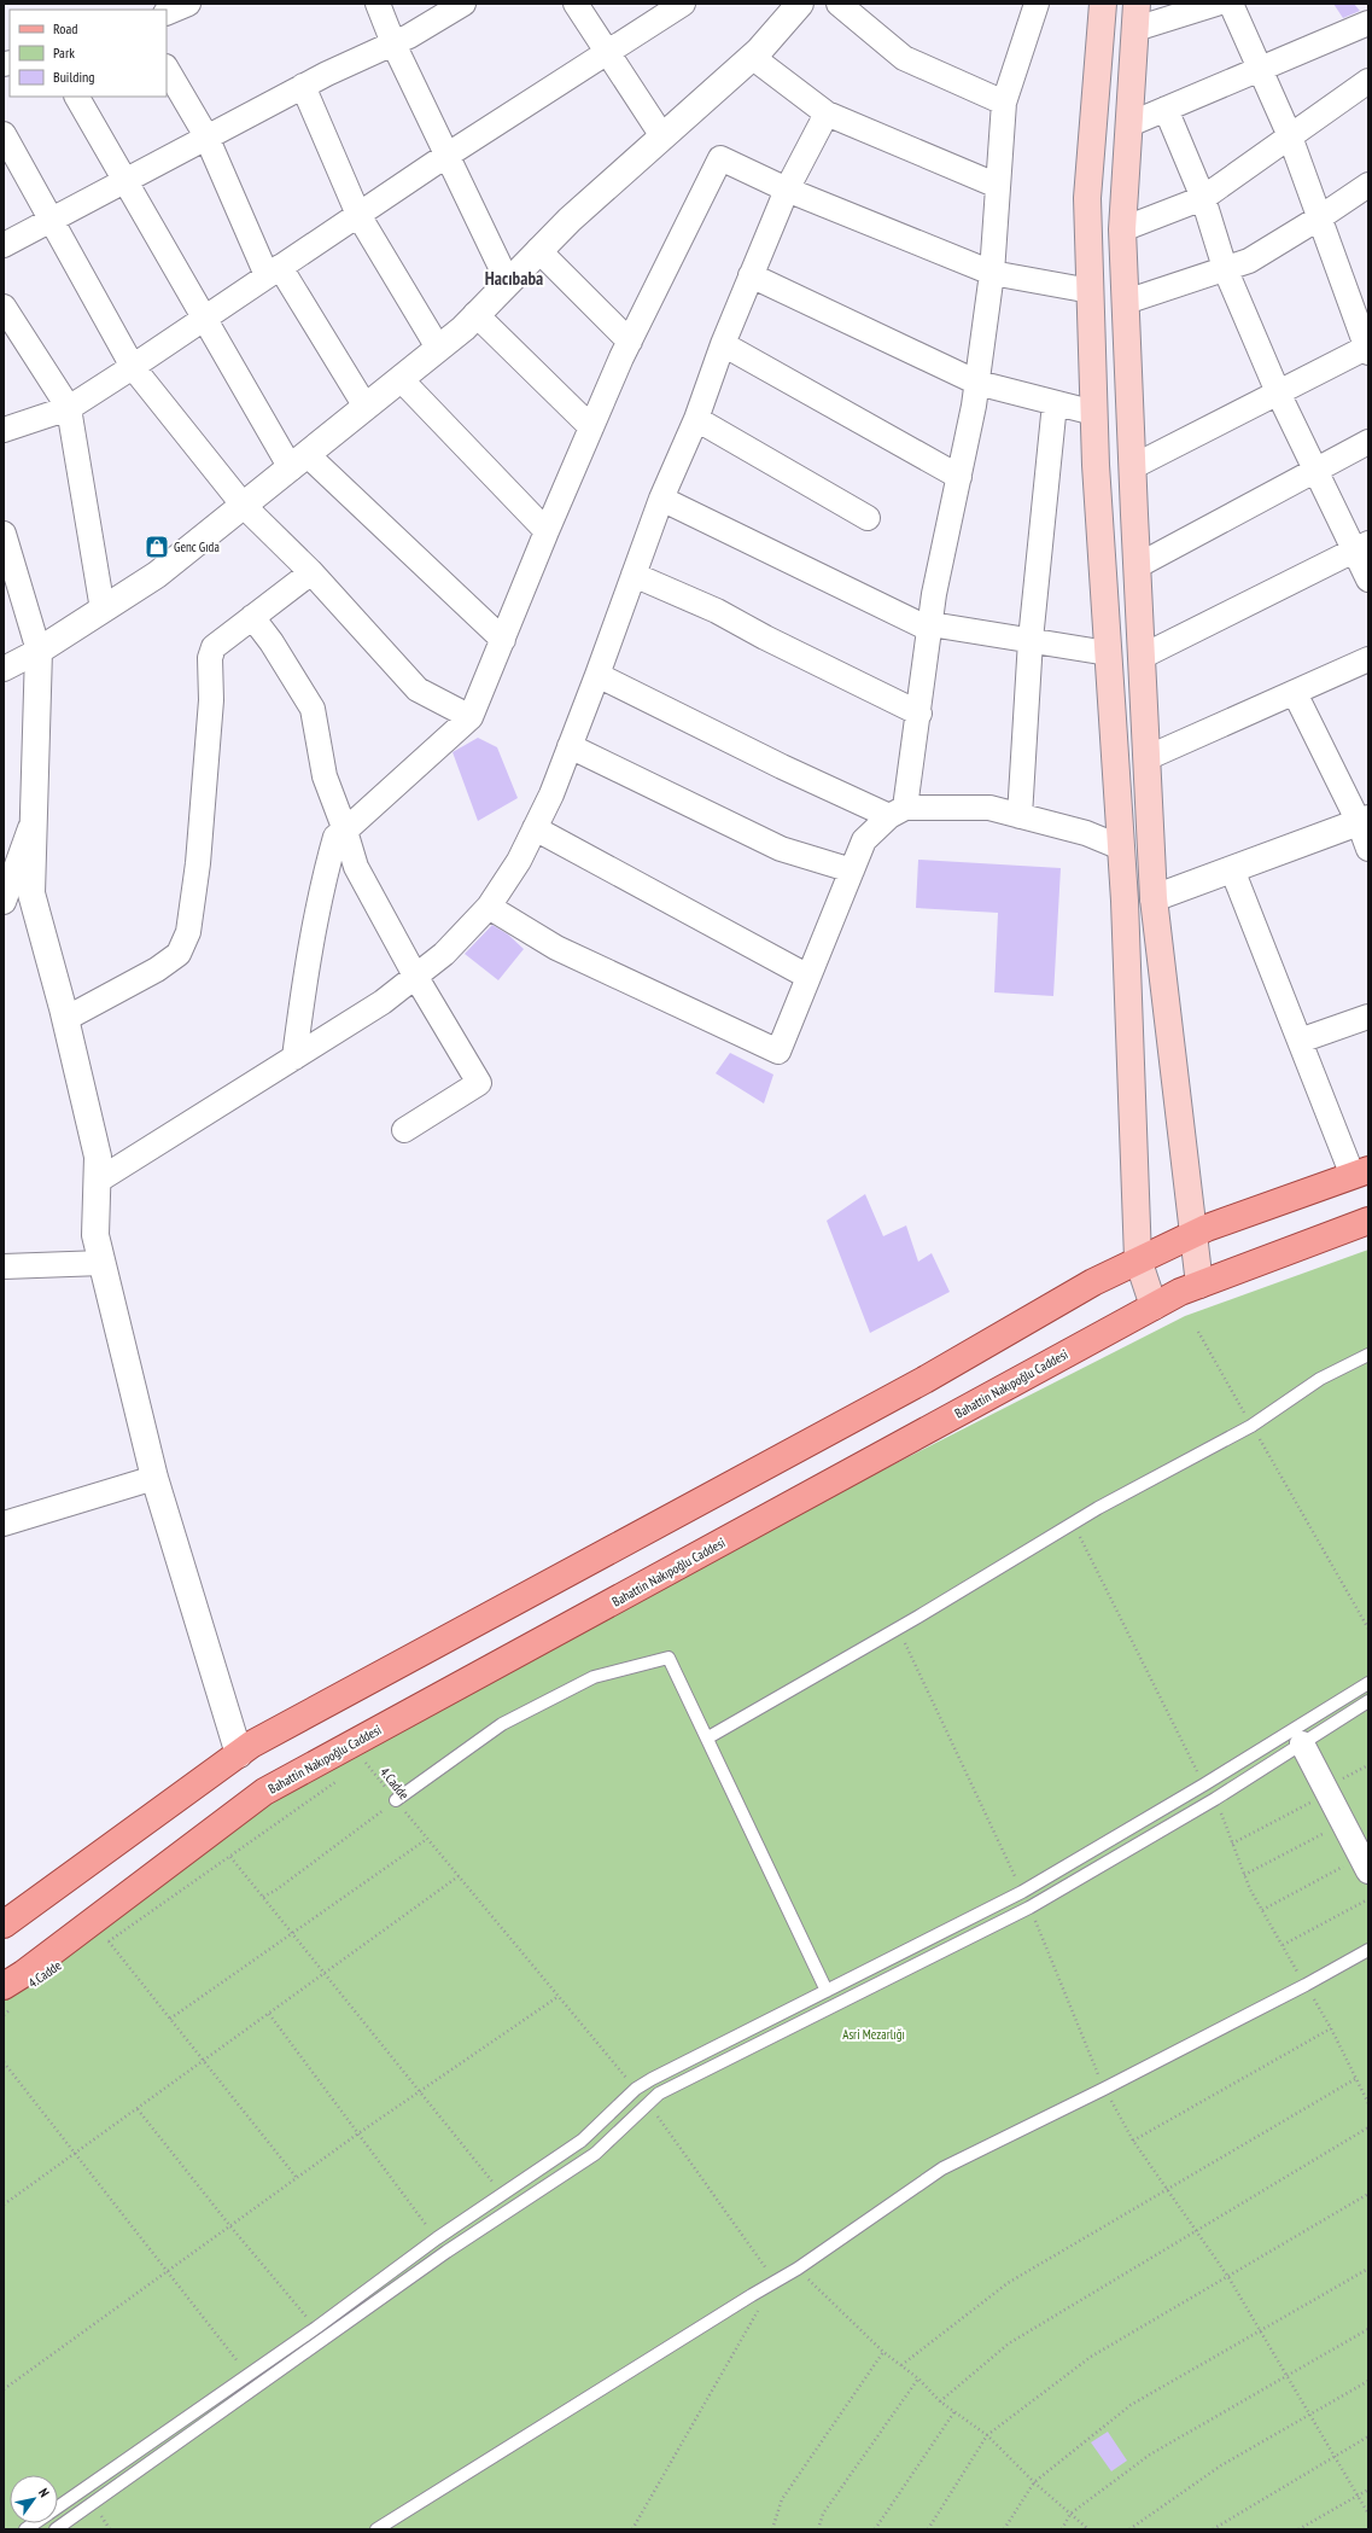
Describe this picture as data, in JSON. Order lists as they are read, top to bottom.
{
  "streets": {
    "main road": ["Bahattin Nakıpoğlu Caddesi"],
    "path": ["4.Cadde"]
  },
  "districts": ["Hacıbaba"],
  "parks": ["Asri Mezarlığı"],
  "places": {
    "shop": ["Genc Gıda"]
  },
  "legend": ["Road", "Park", "Building"],
  "north": "top right"
}
